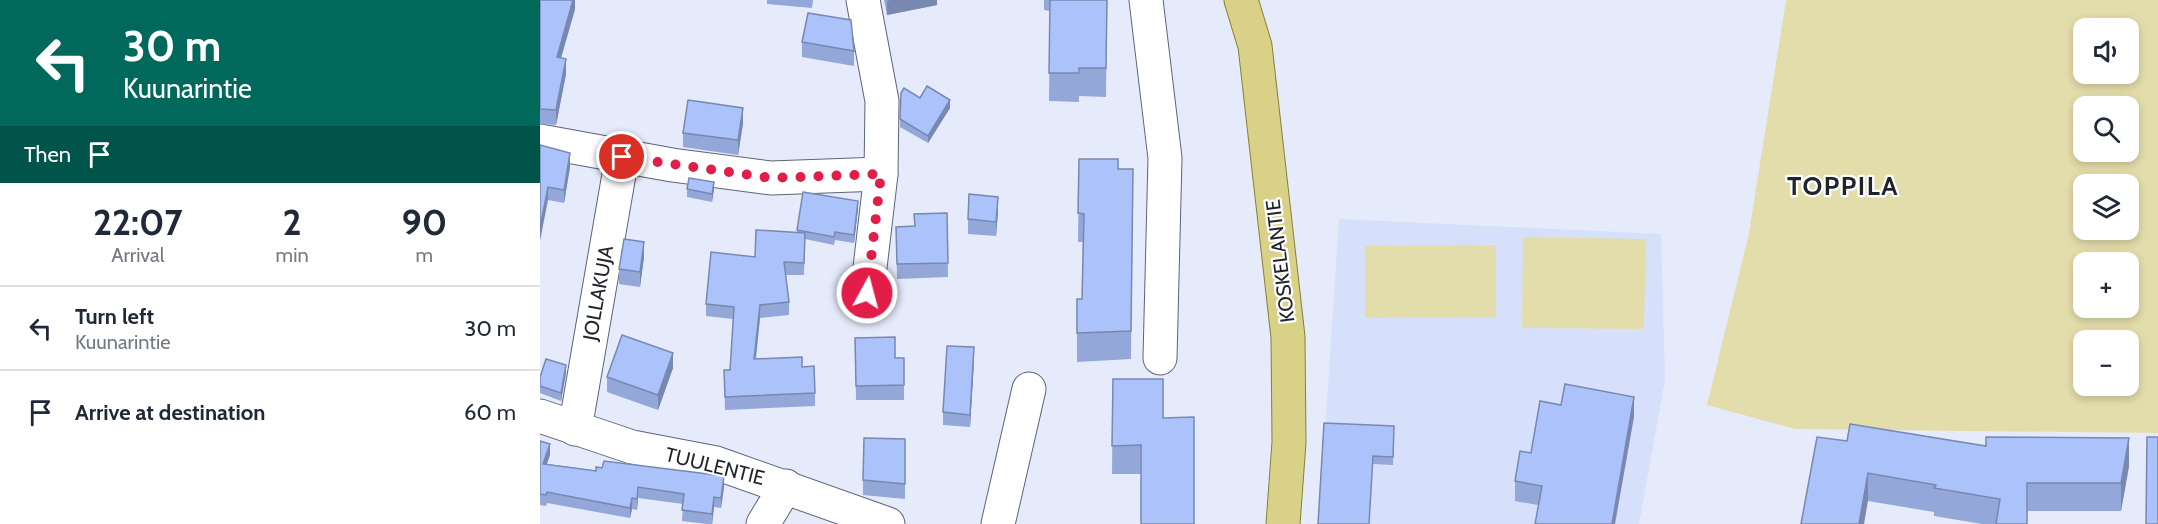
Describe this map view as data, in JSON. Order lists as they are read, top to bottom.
{
  "streets": {
    "main road": ["KOSKELANTIE"],
    "street": ["JOLLAKUJA", "TUULENTIE"]
  },
  "crossings": [
    ["JOLLAKUJA", "TUULENTIE"]
  ],
  "districts": ["TOPPILA"],
  "page": {
    "turn": ["30 m", "Kuunarintie"],
    "map_buttons": ["+", "−"],
    "then": "Then",
    "eta": [
      "22:07",
      "Arrival",
      "2",
      "min",
      "90",
      "m"
    ],
    "list": [
      {
        "name": "Turn left",
        "note": "Kuunarintie",
        "value": "30 m"
      },
      {
        "name": "Arrive at destination",
        "value": "60 m"
      }
    ]
  }
}
